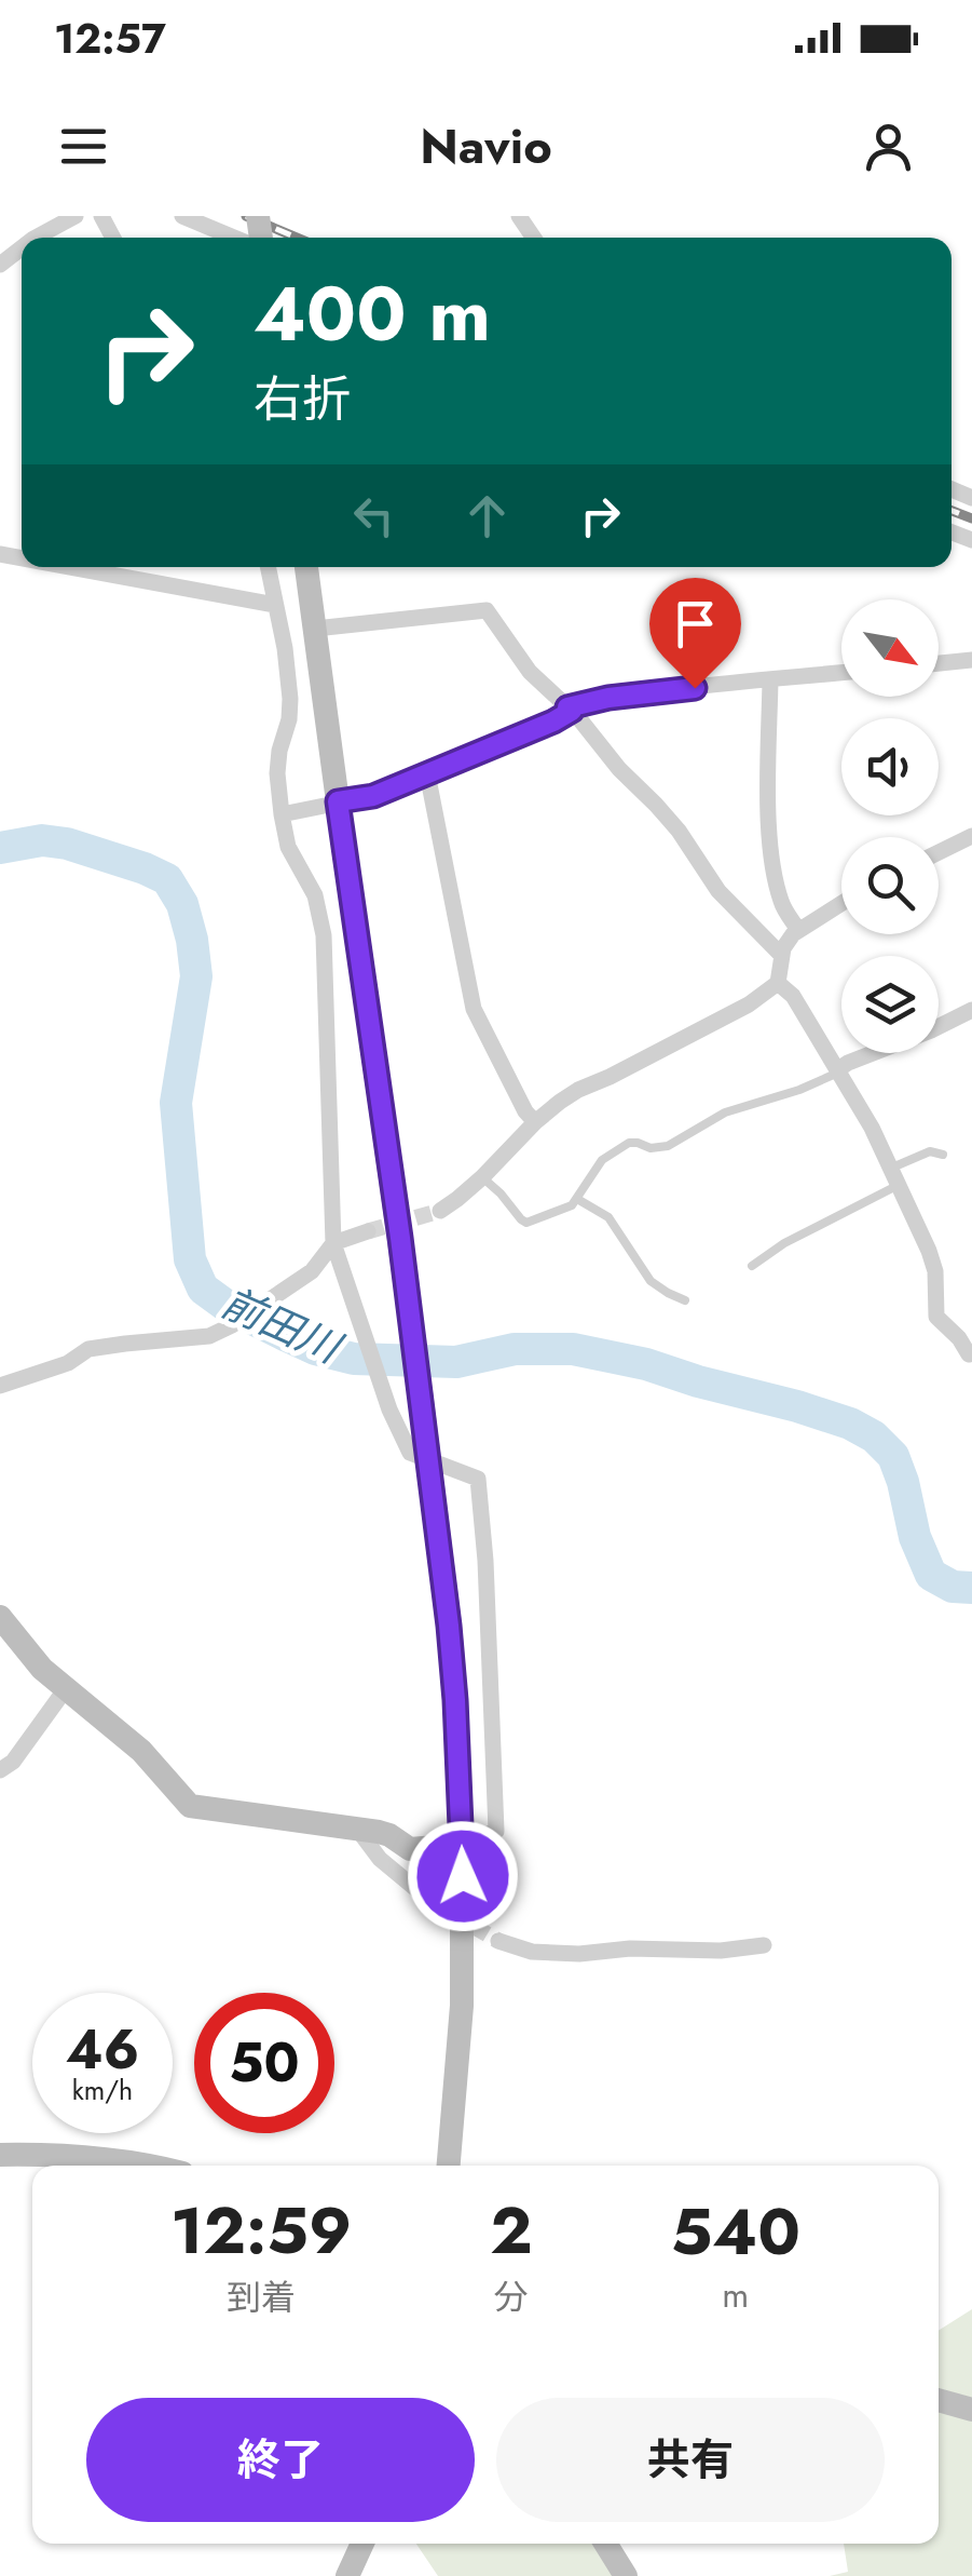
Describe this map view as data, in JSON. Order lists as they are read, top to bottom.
{
  "water": ["前田川"],
  "north": "bottom right",
  "page": {
    "status": "12:57",
    "header": "Navio",
    "turn": ["400 m", "右折"],
    "speed": "46 km/h",
    "limit": "50",
    "eta": [
      "12:59",
      "到着",
      "2",
      "分",
      "540",
      "m"
    ],
    "buttons": ["終了", "共有"]
  }
}
